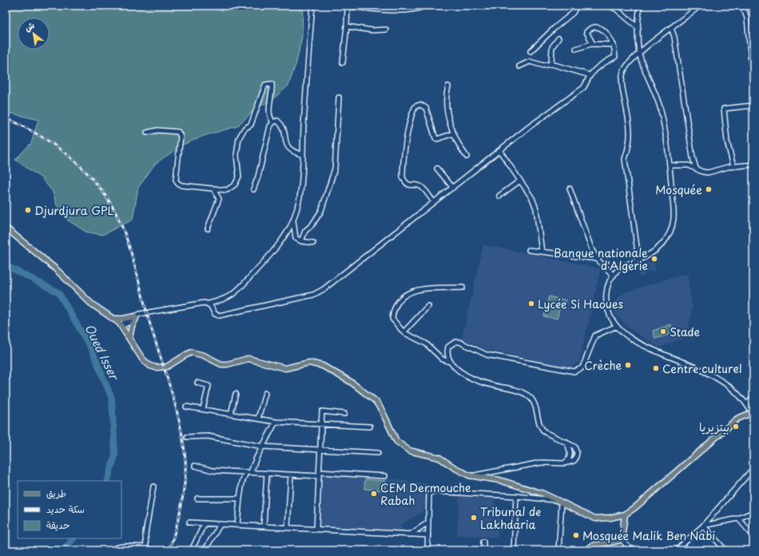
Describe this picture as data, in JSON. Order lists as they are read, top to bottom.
{
  "water": ["Oued Isser"],
  "places": [
    "Mosquée",
    "Djurdjura GPL",
    "Banque nationale d'Algérie",
    "Lycée Si Haoues",
    "Stade",
    "Crèche",
    "Centre culturel",
    "بيتزيريا",
    "CEM Dermouche Rabah",
    "Tribunal de Lakhdaria",
    "Mosquée Malik Ben Nabi"
  ],
  "legend": ["طريق", "سكة حديد", "حديقة"],
  "north": "top left"
}
